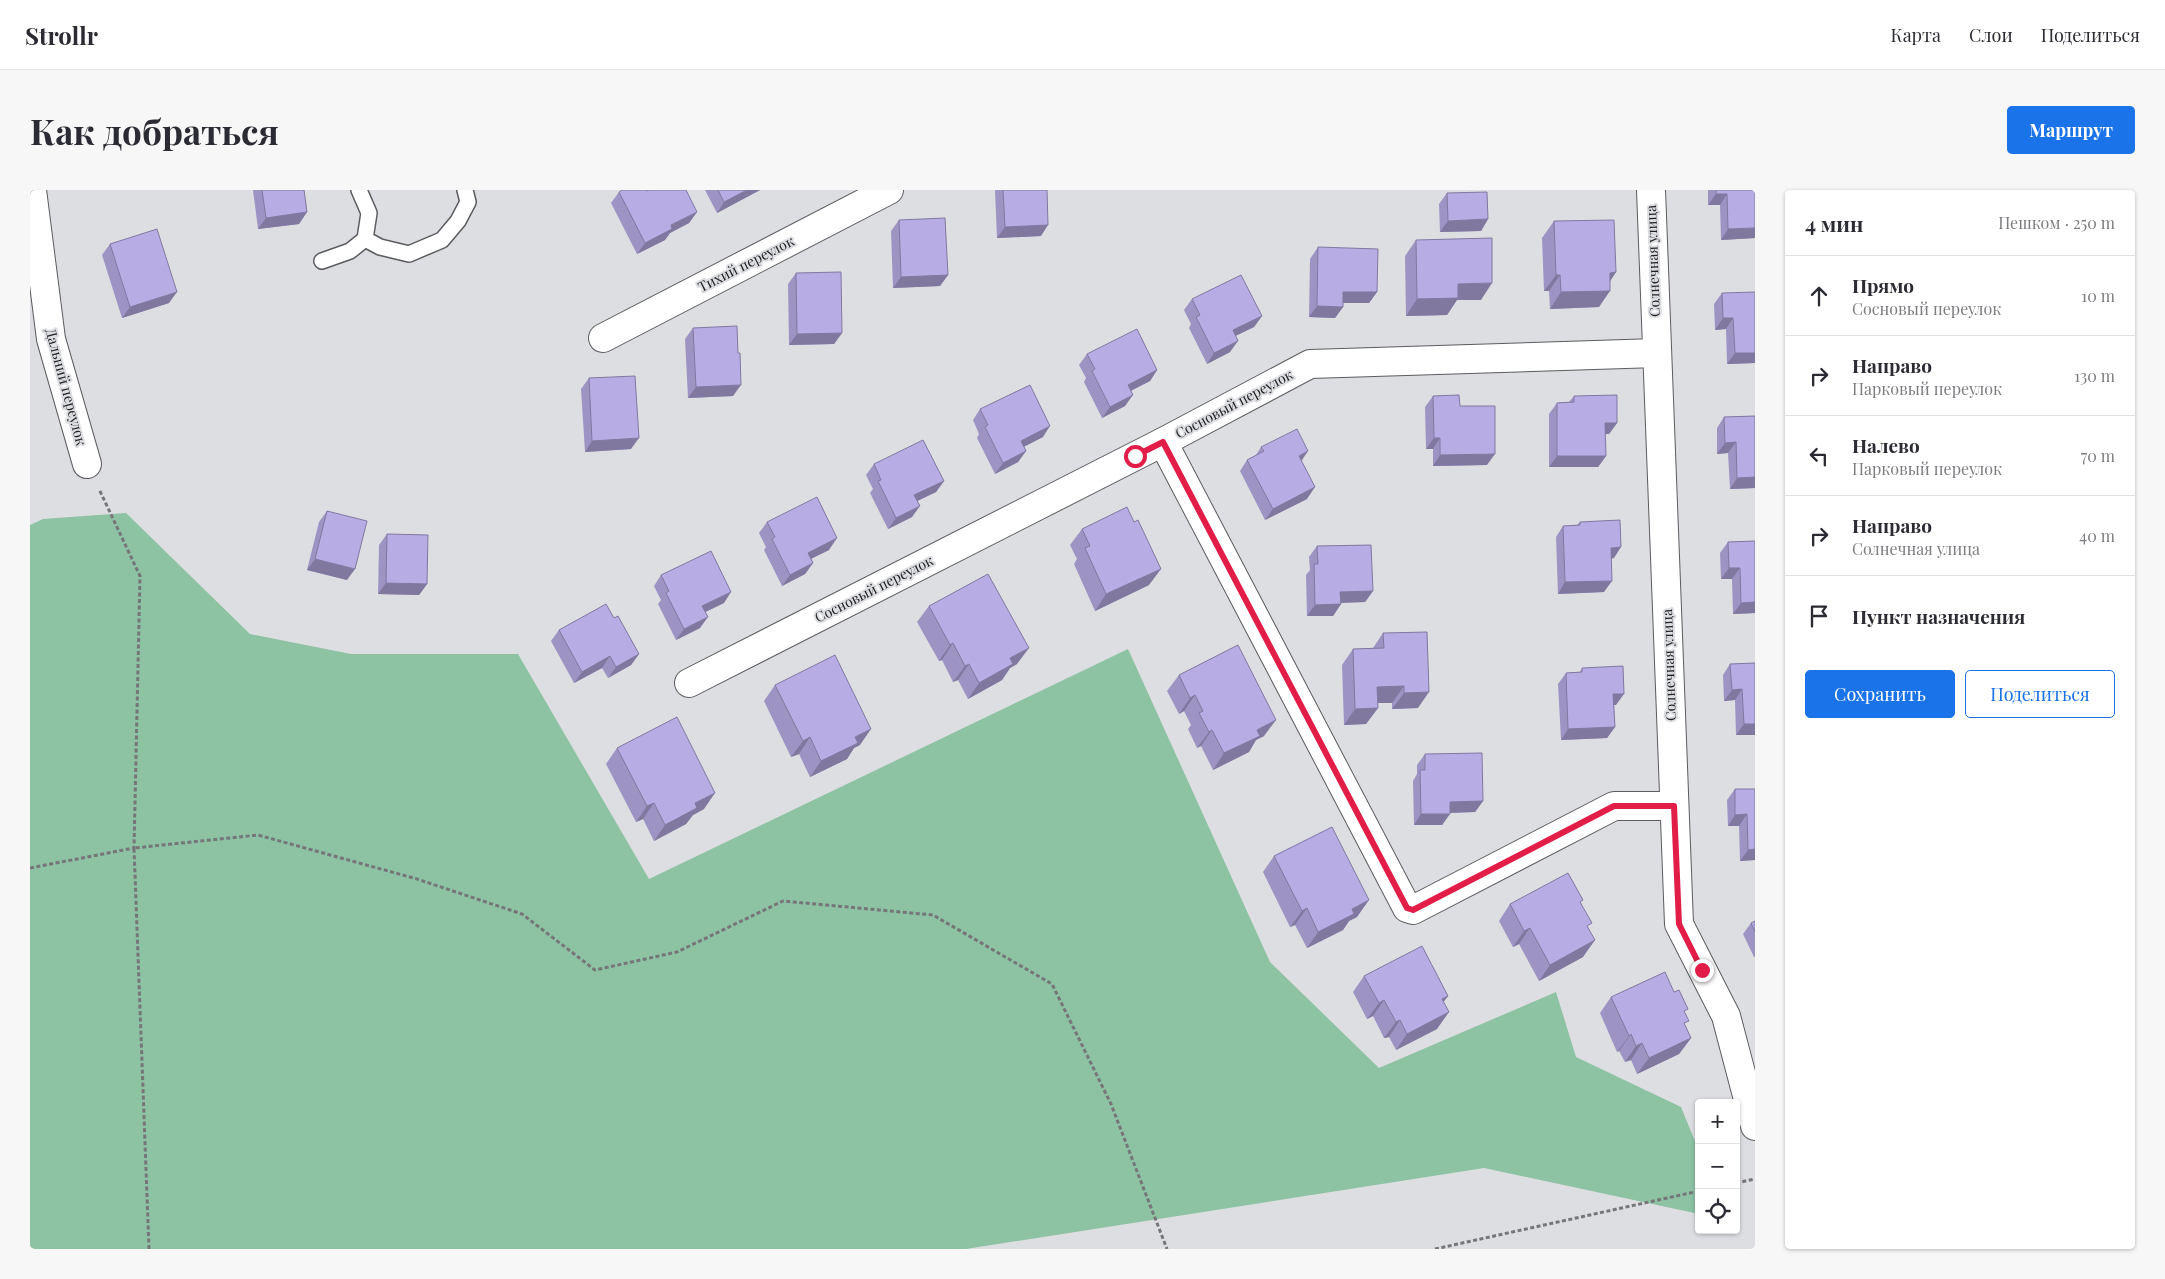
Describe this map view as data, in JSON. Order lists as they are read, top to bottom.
{
  "streets": {
    "street": [
      "Солнечная улица",
      "Тихий переулок",
      "Дальний переулок",
      "Сосновый переулок"
    ]
  },
  "crossings": [
    ["Солнечная улица", "Сосновый переулок"]
  ],
  "page": {
    "header": "Strollr",
    "nav": ["Карта", "Слои", "Поделиться"],
    "buttons": [
      "Маршрут",
      ["Сохранить", "Поделиться"]
    ],
    "title": "Как добраться",
    "heading": ["4 мин", "Пешком · 250 m"],
    "list": [
      ["Прямо", "Сосновый переулок", "10 m"],
      ["Направо", "Парковый переулок", "130 m"],
      ["Налево", "Парковый переулок", "70 m"],
      ["Направо", "Солнечная улица", "40 m"],
      "Пункт назначения"
    ],
    "map_buttons": ["+", "−"]
  }
}
